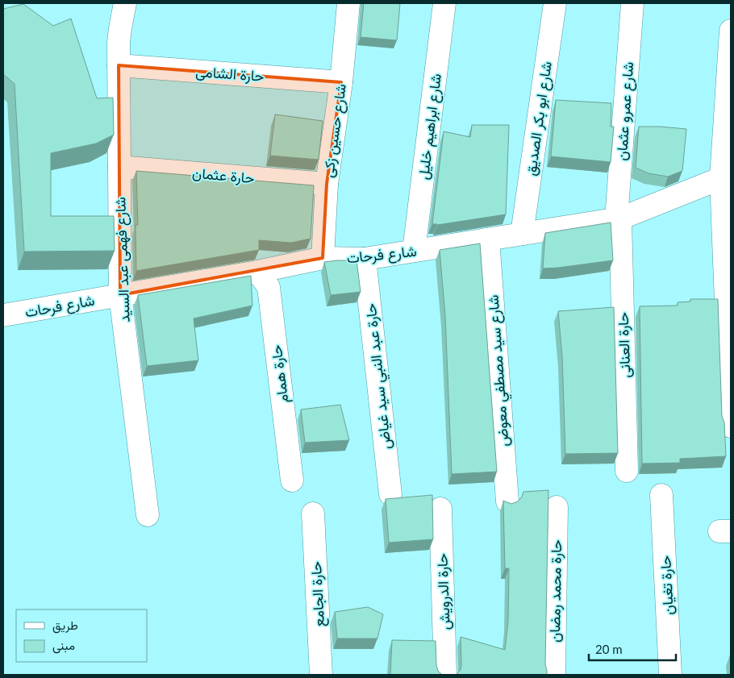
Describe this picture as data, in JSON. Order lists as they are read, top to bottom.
{
  "streets": {
    "street": [
      "حارة الشامى",
      "شارع عمرو عثمان",
      "شارع ابو بكر الصديق",
      "شارع ابراهيم خليل",
      "شارع حسين زكى",
      "حارة عثمان",
      "شارع فرحات",
      "شارع فهمى عبد السيد",
      "حارة العنانى",
      "شارع سيد مصطفي معوض",
      "حارة همام",
      "حارة عبد النبي سيد غياض",
      "حارة تغيان",
      "حارة محمد رمضان",
      "حارة الدرويش",
      "حارة الجامع"
    ]
  },
  "crossings": [
    ["حارة الشامى", "شارع حسين زكى"],
    ["حارة الشامى", "شارع فهمى عبد السيد"],
    ["شارع عمرو عثمان", "شارع فرحات"],
    ["شارع عمرو عثمان", "حارة العنانى"],
    ["شارع ابو بكر الصديق", "شارع فرحات"],
    ["شارع ابراهيم خليل", "شارع فرحات"],
    ["شارع حسين زكى", "حارة عثمان"],
    ["شارع حسين زكى", "شارع فرحات"],
    ["حارة عثمان", "شارع فهمى عبد السيد"],
    ["شارع فرحات", "شارع فهمى عبد السيد"],
    ["شارع فرحات", "حارة العنانى"],
    ["شارع فرحات", "شارع سيد مصطفي معوض"],
    ["شارع فرحات", "حارة همام"],
    ["شارع فرحات", "حارة عبد النبي سيد غياض"]
  ],
  "legend": ["طريق", "مبنى"],
  "scale_bar": "20 m"
}
